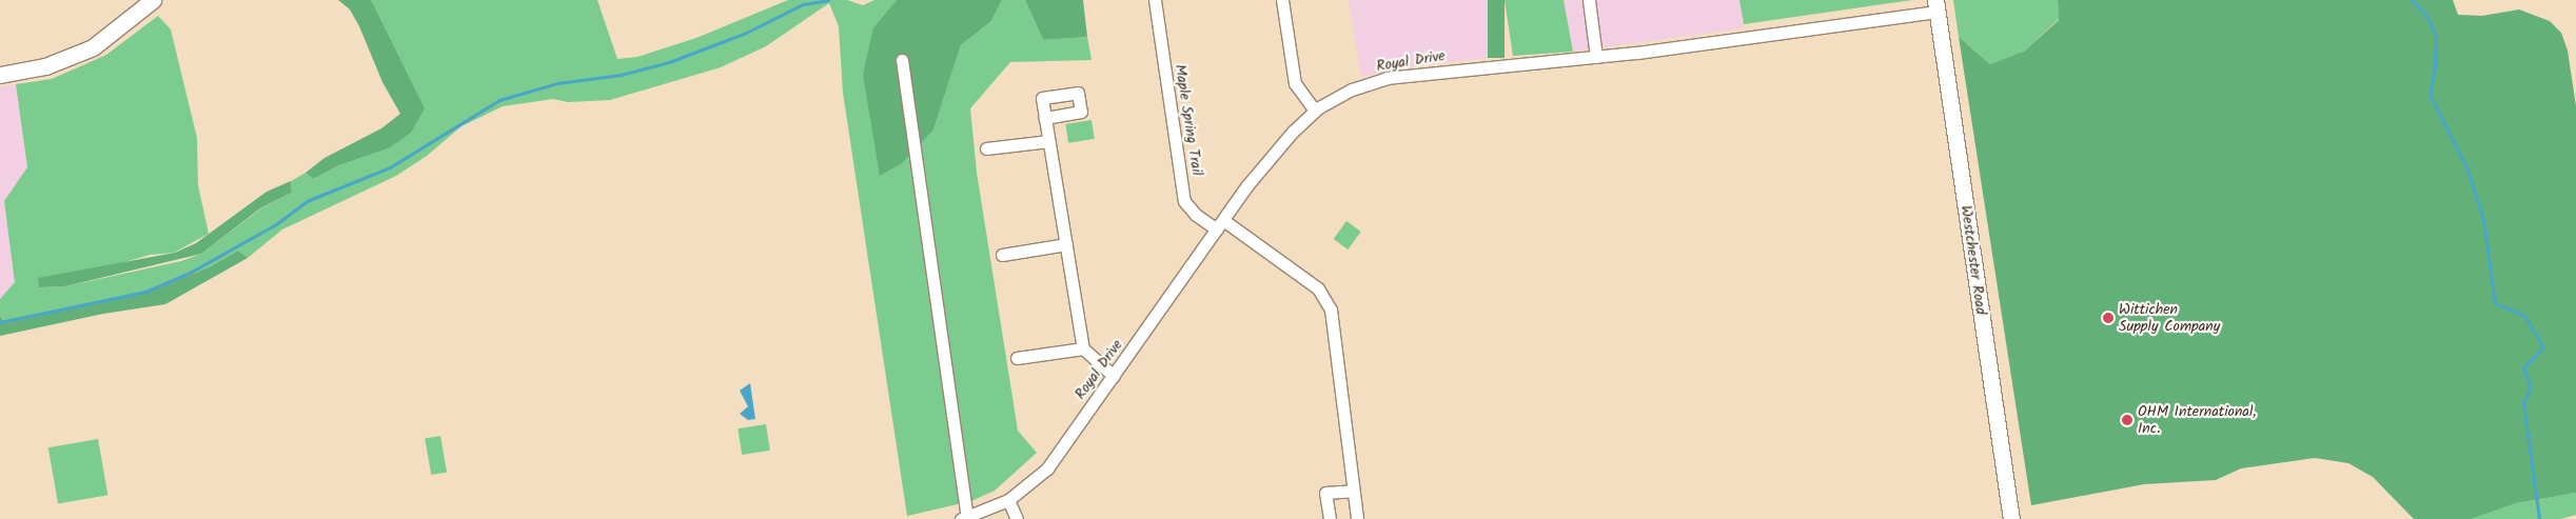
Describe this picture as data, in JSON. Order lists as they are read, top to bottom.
{
  "streets": {
    "street": ["Royal Drive", "Maple Spring Trail", "Westchester Road"]
  },
  "crossings": [
    ["Royal Drive", "Maple Spring Trail"],
    ["Royal Drive", "Westchester Road"]
  ],
  "places": ["Wittichen Supply Company", "OHM International, Inc."]
}
